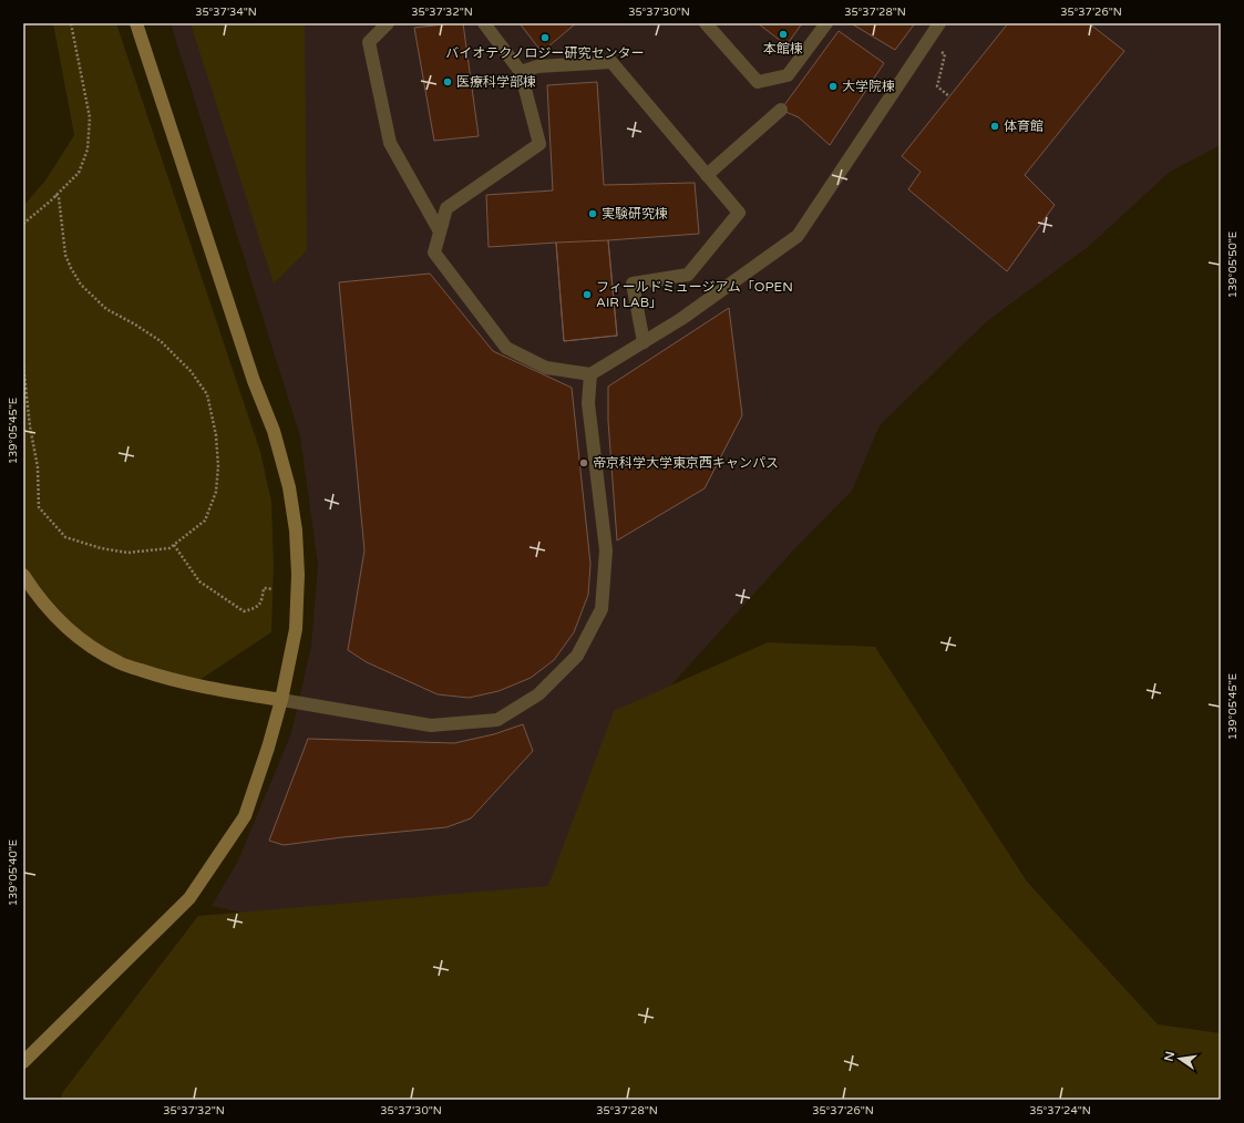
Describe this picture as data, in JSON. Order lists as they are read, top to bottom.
{
  "places": [
    "本館棟",
    "バイオテクノロジー研究センター",
    "医療科学部棟",
    "大学院棟",
    "体育館",
    "実験研究棟",
    "フィールドミュージアム「OPEN AIR LAB」",
    "帝京科学大学東京西キャンパス"
  ],
  "north": "left",
  "coordinates": [
    "35°37'34\"N",
    "35°37'32\"N",
    "35°37'30\"N",
    "35°37'28\"N",
    "35°37'26\"N",
    "139°05'50\"E",
    "139°05'45\"E",
    "139°05'40\"E",
    "35°37'24\"N"
  ]
}
